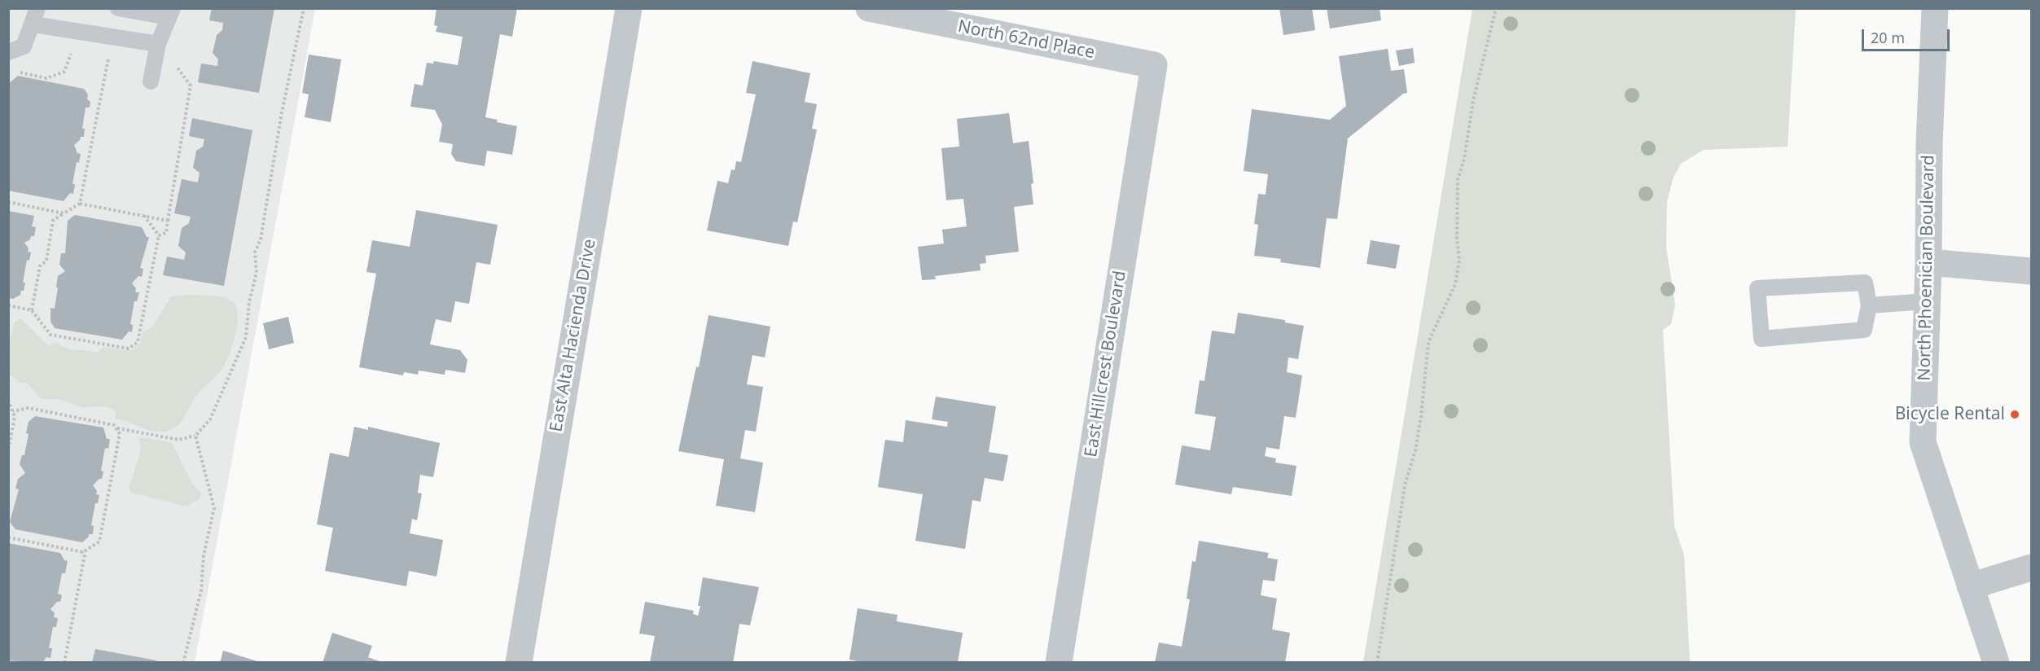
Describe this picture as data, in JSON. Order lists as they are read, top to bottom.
{
  "streets": {
    "street": [
      "North 62nd Place",
      "North Phoenician Boulevard",
      "East Alta Hacienda Drive",
      "East Hillcrest Boulevard"
    ]
  },
  "crossings": [
    ["North 62nd Place", "East Hillcrest Boulevard"]
  ],
  "places": ["Bicycle Rental"],
  "scale_bar": "20 m"
}
